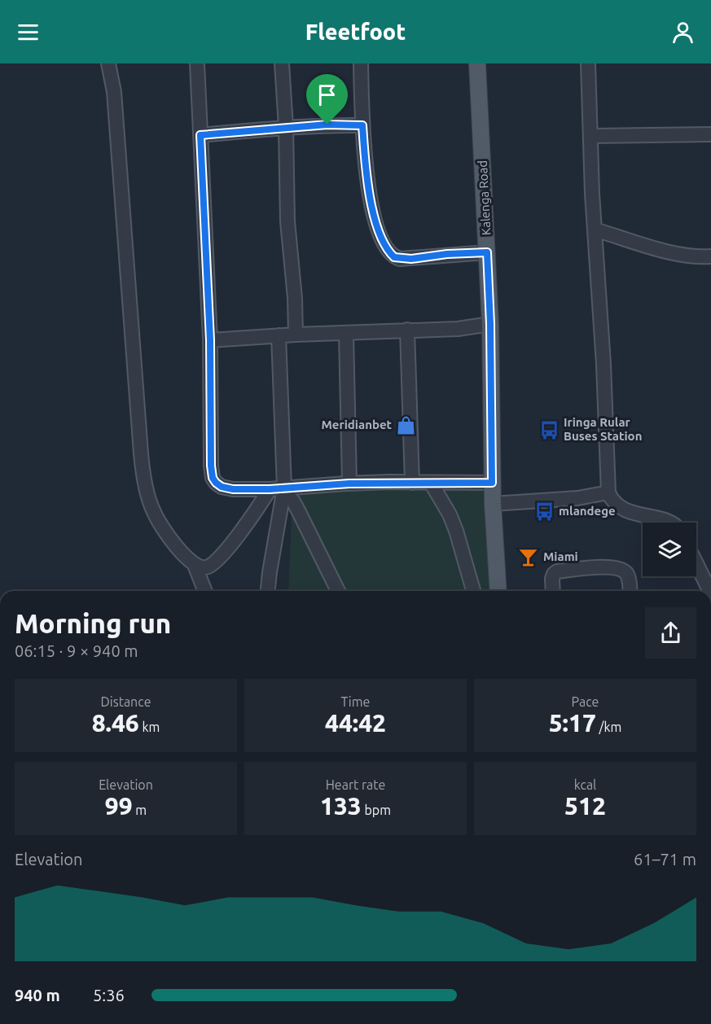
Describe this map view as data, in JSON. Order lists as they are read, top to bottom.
{
  "streets": {
    "main road": ["Kalenga Road"]
  },
  "places": {
    "shop": ["Meridianbet"],
    "bus stop": ["Iringa Rular Buses Station", "mlandege"],
    "bar": ["Miami"]
  },
  "page": {
    "header": "Fleetfoot",
    "heading": ["Morning run", "06:15 · 9 × 940 m"],
    "stats": [
      ["Distance", "8.46 km"],
      ["Time", "44:42"],
      ["Pace", "5:17 /km"],
      ["Elevation", "99 m"],
      ["Heart rate", "133 bpm"],
      ["kcal", "512"]
    ],
    "chart": ["Elevation", "61–71 m"],
    "list": [
      {
        "name": "940 m",
        "note": "5:36"
      }
    ]
  }
}
